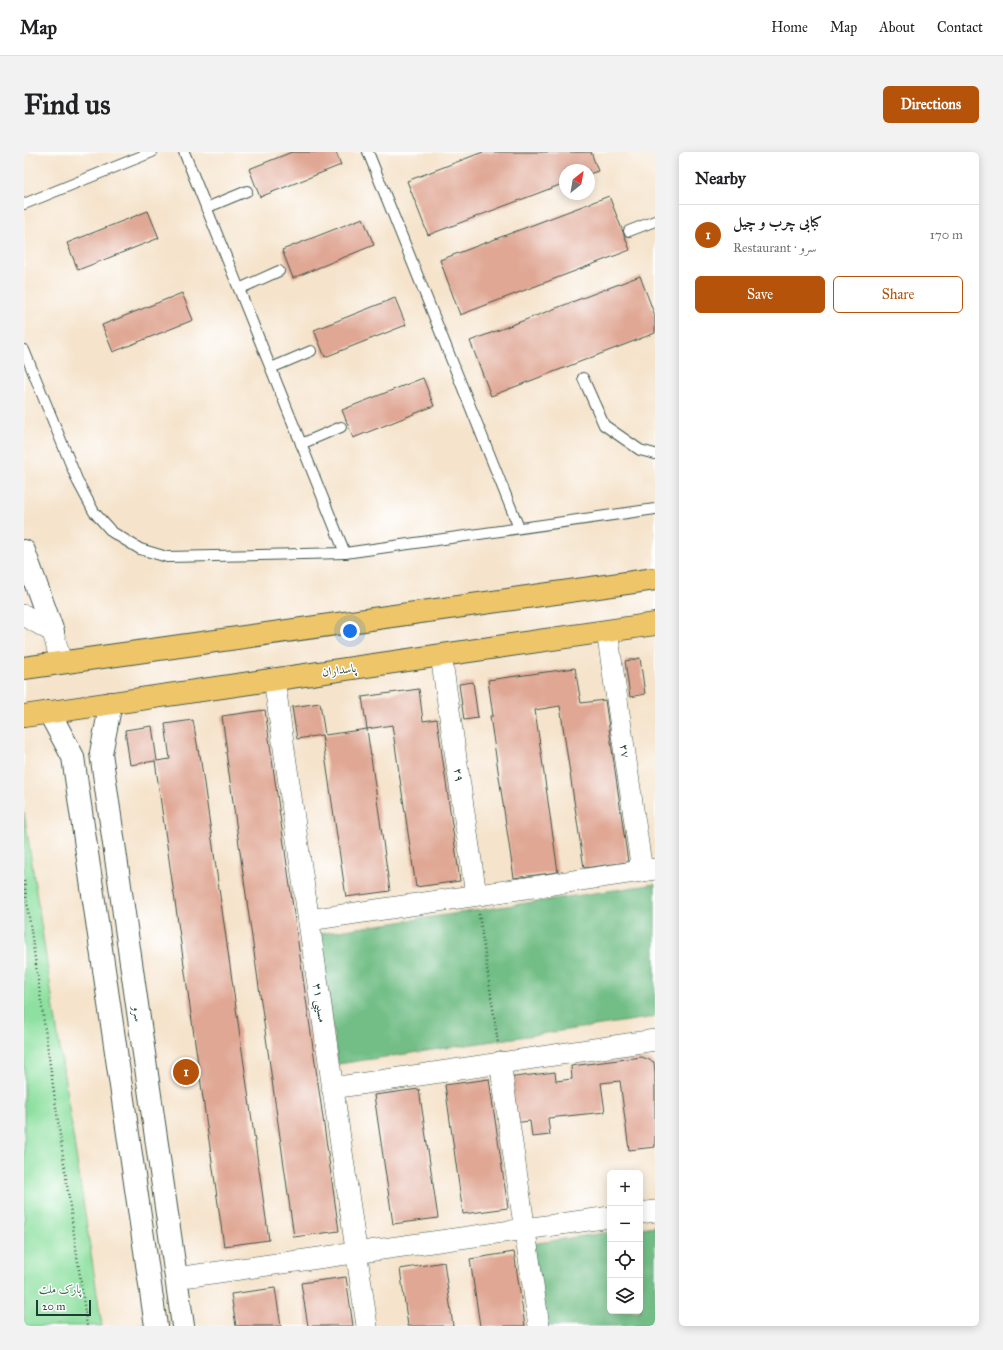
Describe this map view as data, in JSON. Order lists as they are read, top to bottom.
{
  "streets": {
    "main road": ["پاسداران"],
    "street": [
      "۲۷",
      "۲۹",
      "۳۱ مسیبی",
      "سرو"
    ]
  },
  "crossings": [
    ["پاسداران", "۲۷"],
    ["پاسداران", "۲۹"],
    ["پاسداران", "۳۱ مسیبی"],
    ["پاسداران", "سرو"]
  ],
  "parks": ["پارک ملت"],
  "scale_bar": "20 m",
  "north": "top right",
  "page": {
    "header": "Map",
    "nav": [
      "Home",
      "Map",
      "About",
      "Contact"
    ],
    "buttons": [
      "Directions",
      ["Save", "Share"]
    ],
    "title": "Find us",
    "heading": "Nearby",
    "list": [
      {
        "mark": "1",
        "name": "کبابی چرب و چیل",
        "note": "Restaurant · سرو",
        "value": "170 m"
      }
    ],
    "pins": "1",
    "map_buttons": ["+", "−"],
    "scale": "20 m"
  }
}
